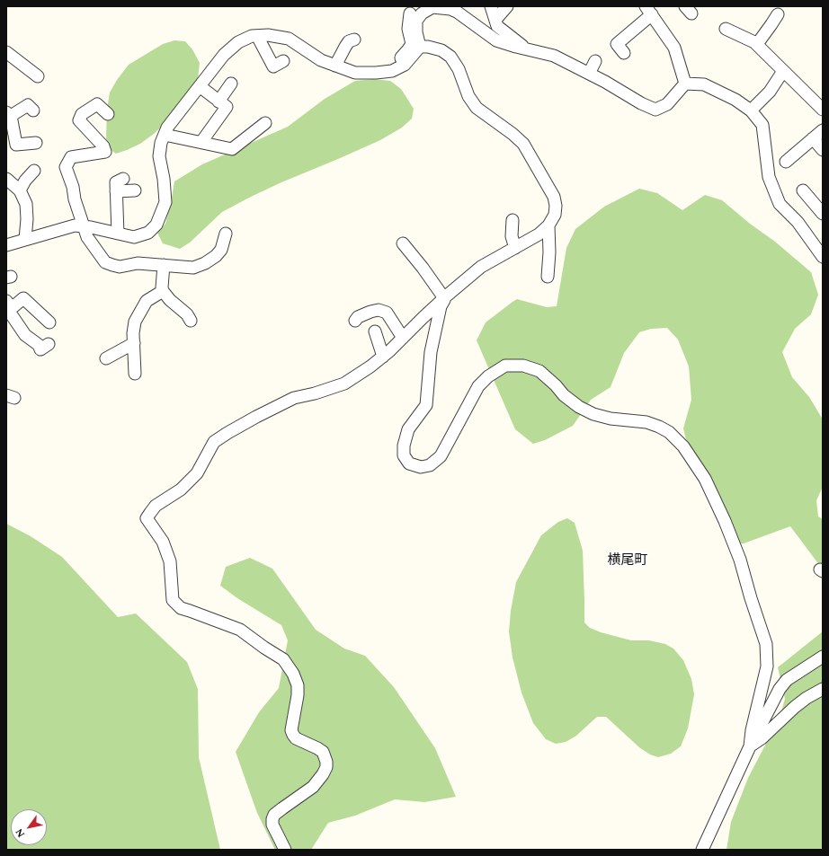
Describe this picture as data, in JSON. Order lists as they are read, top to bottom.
{
  "districts": ["横尾町"],
  "north": "bottom left"
}
